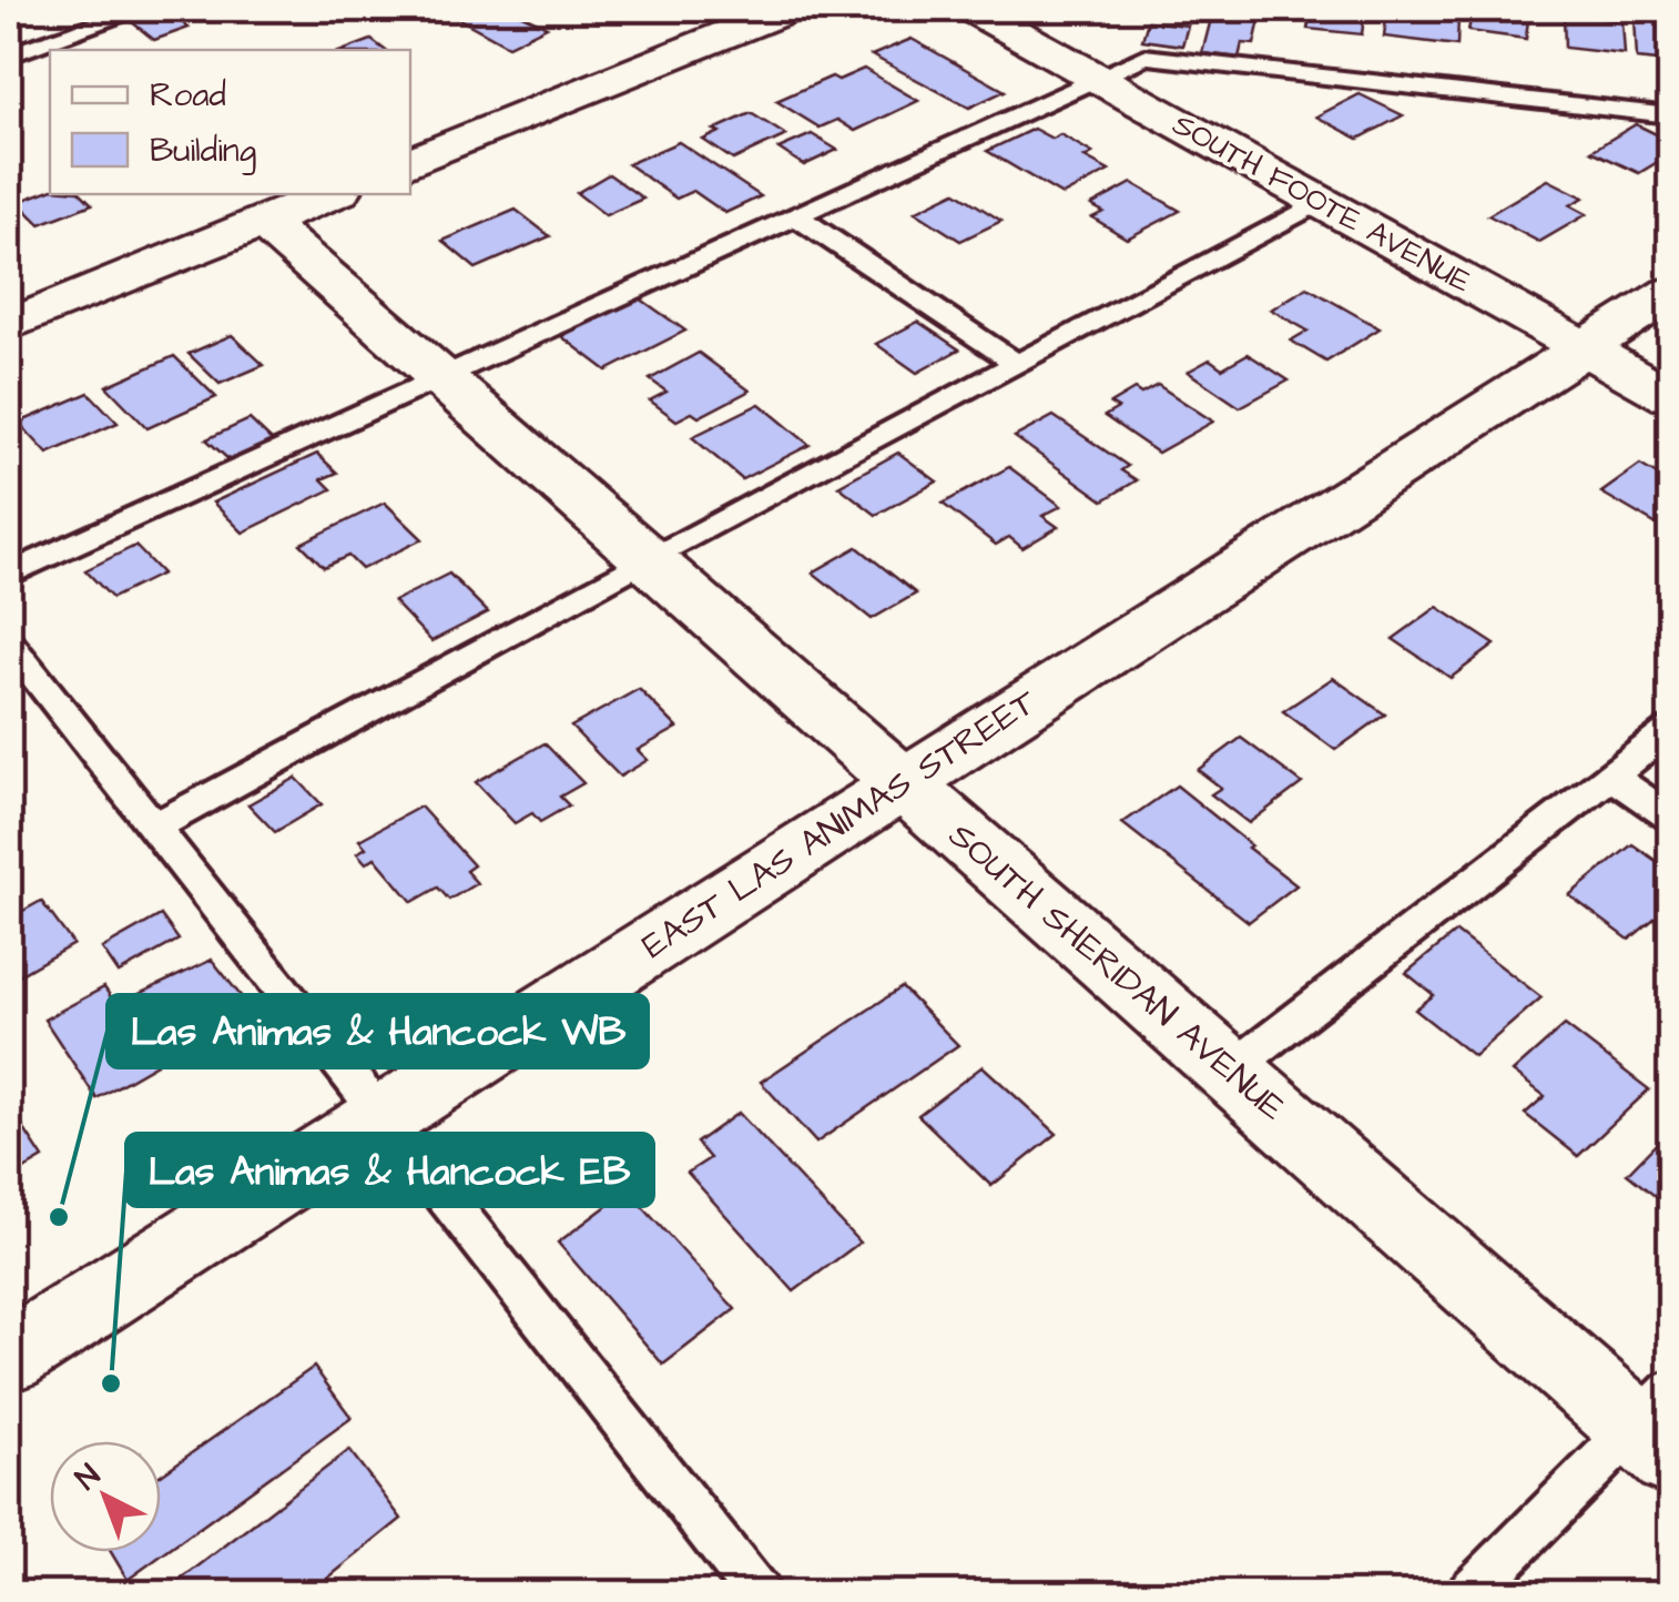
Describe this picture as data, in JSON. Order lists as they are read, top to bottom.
{
  "streets": {
    "street": ["SOUTH FOOTE AVENUE", "EAST LAS ANIMAS STREET", "SOUTH SHERIDAN AVENUE"]
  },
  "crossings": [
    ["SOUTH FOOTE AVENUE", "EAST LAS ANIMAS STREET"],
    ["EAST LAS ANIMAS STREET", "SOUTH SHERIDAN AVENUE"]
  ],
  "places": ["Las Animas & Hancock WB", "Las Animas & Hancock EB"],
  "legend": ["Road", "Building"],
  "north": "top left"
}
